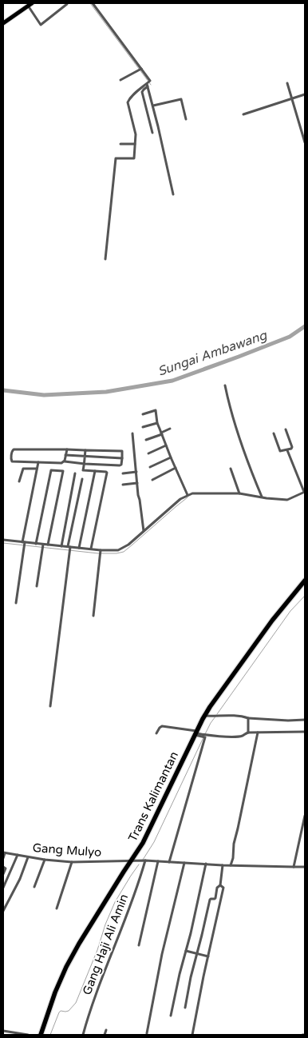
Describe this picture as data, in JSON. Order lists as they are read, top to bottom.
{
  "streets": {
    "highway": ["Trans Kalimantan"],
    "street": ["Gang Mulyo", "Gang Haji Ali Amin"]
  },
  "crossings": [
    ["Trans Kalimantan", "Gang Mulyo"],
    ["Gang Mulyo", "Gang Haji Ali Amin"]
  ],
  "water": ["Sungai Ambawang"]
}
